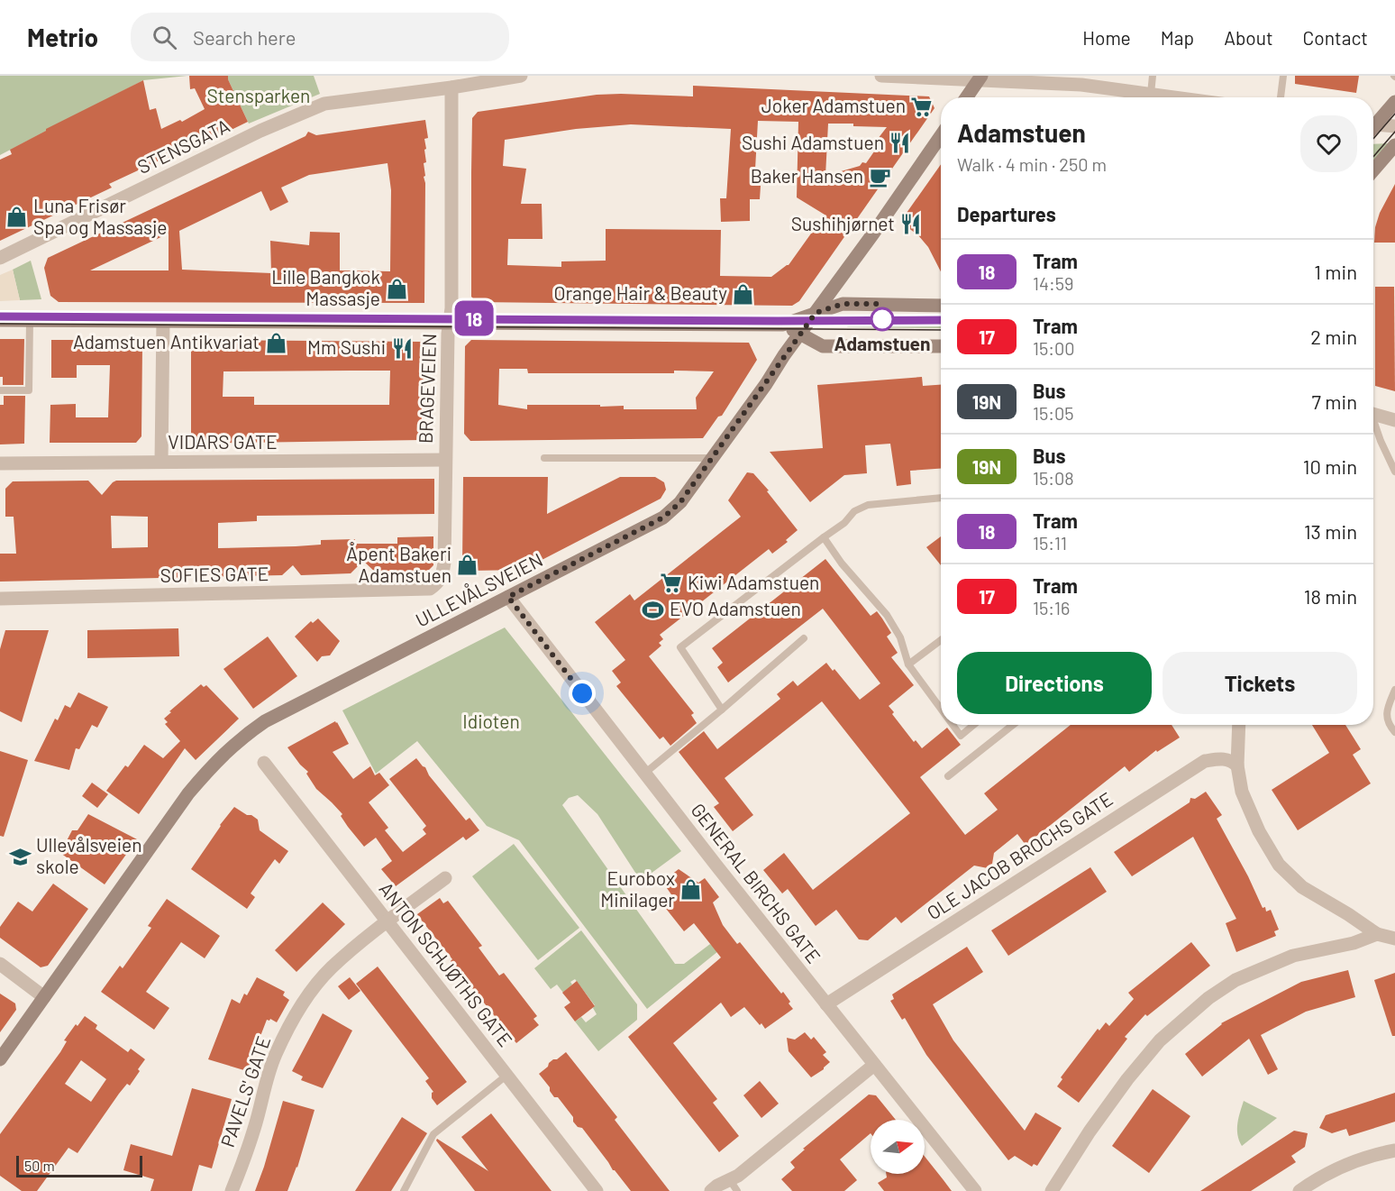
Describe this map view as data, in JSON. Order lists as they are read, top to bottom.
{
  "streets": {
    "street": [
      "STENSGATA",
      "BRAGEVEIEN",
      "VIDARS GATE",
      "SOFIES GATE",
      "ULLEVÅLSVEIEN",
      "OLE JACOB BROCHS GATE",
      "GENERAL BIRCHS GATE",
      "ANTON SCHJØTHS GATE",
      "PAVELS' GATE"
    ]
  },
  "crossings": [
    ["STENSGATA", "BRAGEVEIEN"],
    ["BRAGEVEIEN", "VIDARS GATE"],
    ["BRAGEVEIEN", "SOFIES GATE"],
    ["ULLEVÅLSVEIEN", "GENERAL BIRCHS GATE"],
    ["OLE JACOB BROCHS GATE", "GENERAL BIRCHS GATE"],
    ["ANTON SCHJØTHS GATE", "PAVELS' GATE"]
  ],
  "parks": ["Stensparken", "Idioten"],
  "places": {
    "supermarket": ["Joker Adamstuen", "Kiwi Adamstuen"],
    "restaurant": ["Sushi Adamstuen", "Sushihjørnet", "Mm Sushi"],
    "cafe": ["Baker Hansen"],
    "shop": [
      "Luna Frisør Spa og Massasje",
      "Lille Bangkok Massasje",
      "Orange Hair & Beauty",
      "Adamstuen Antikvariat",
      "Åpent Bakeri Adamstuen",
      "Eurobox Minilager"
    ],
    "other": ["Adamstuen"],
    "sports": ["EVO Adamstuen"],
    "school or university": ["Ullevålsveien skole"]
  },
  "lines": ["tram line 18"],
  "scale_bar": "50 m",
  "north": "right",
  "page": {
    "header": "Metrio",
    "search": "Search here",
    "nav": [
      "Home",
      "Map",
      "About",
      "Contact"
    ],
    "on_map": "18",
    "heading": [
      ["Adamstuen", "Walk · 4 min · 250 m"],
      "Departures"
    ],
    "list": [
      {
        "mark": "18",
        "name": "Tram",
        "note": "14:59",
        "value": "1 min"
      },
      {
        "mark": "17",
        "name": "Tram",
        "note": "15:00",
        "value": "2 min"
      },
      {
        "mark": "19N",
        "name": "Bus",
        "note": "15:05",
        "value": "7 min"
      },
      {
        "mark": "19N",
        "name": "Bus",
        "note": "15:08",
        "value": "10 min"
      },
      {
        "mark": "18",
        "name": "Tram",
        "note": "15:11",
        "value": "13 min"
      },
      {
        "mark": "17",
        "name": "Tram",
        "note": "15:16",
        "value": "18 min"
      }
    ],
    "buttons": ["Directions", "Tickets"],
    "scale": "50 m"
  }
}
